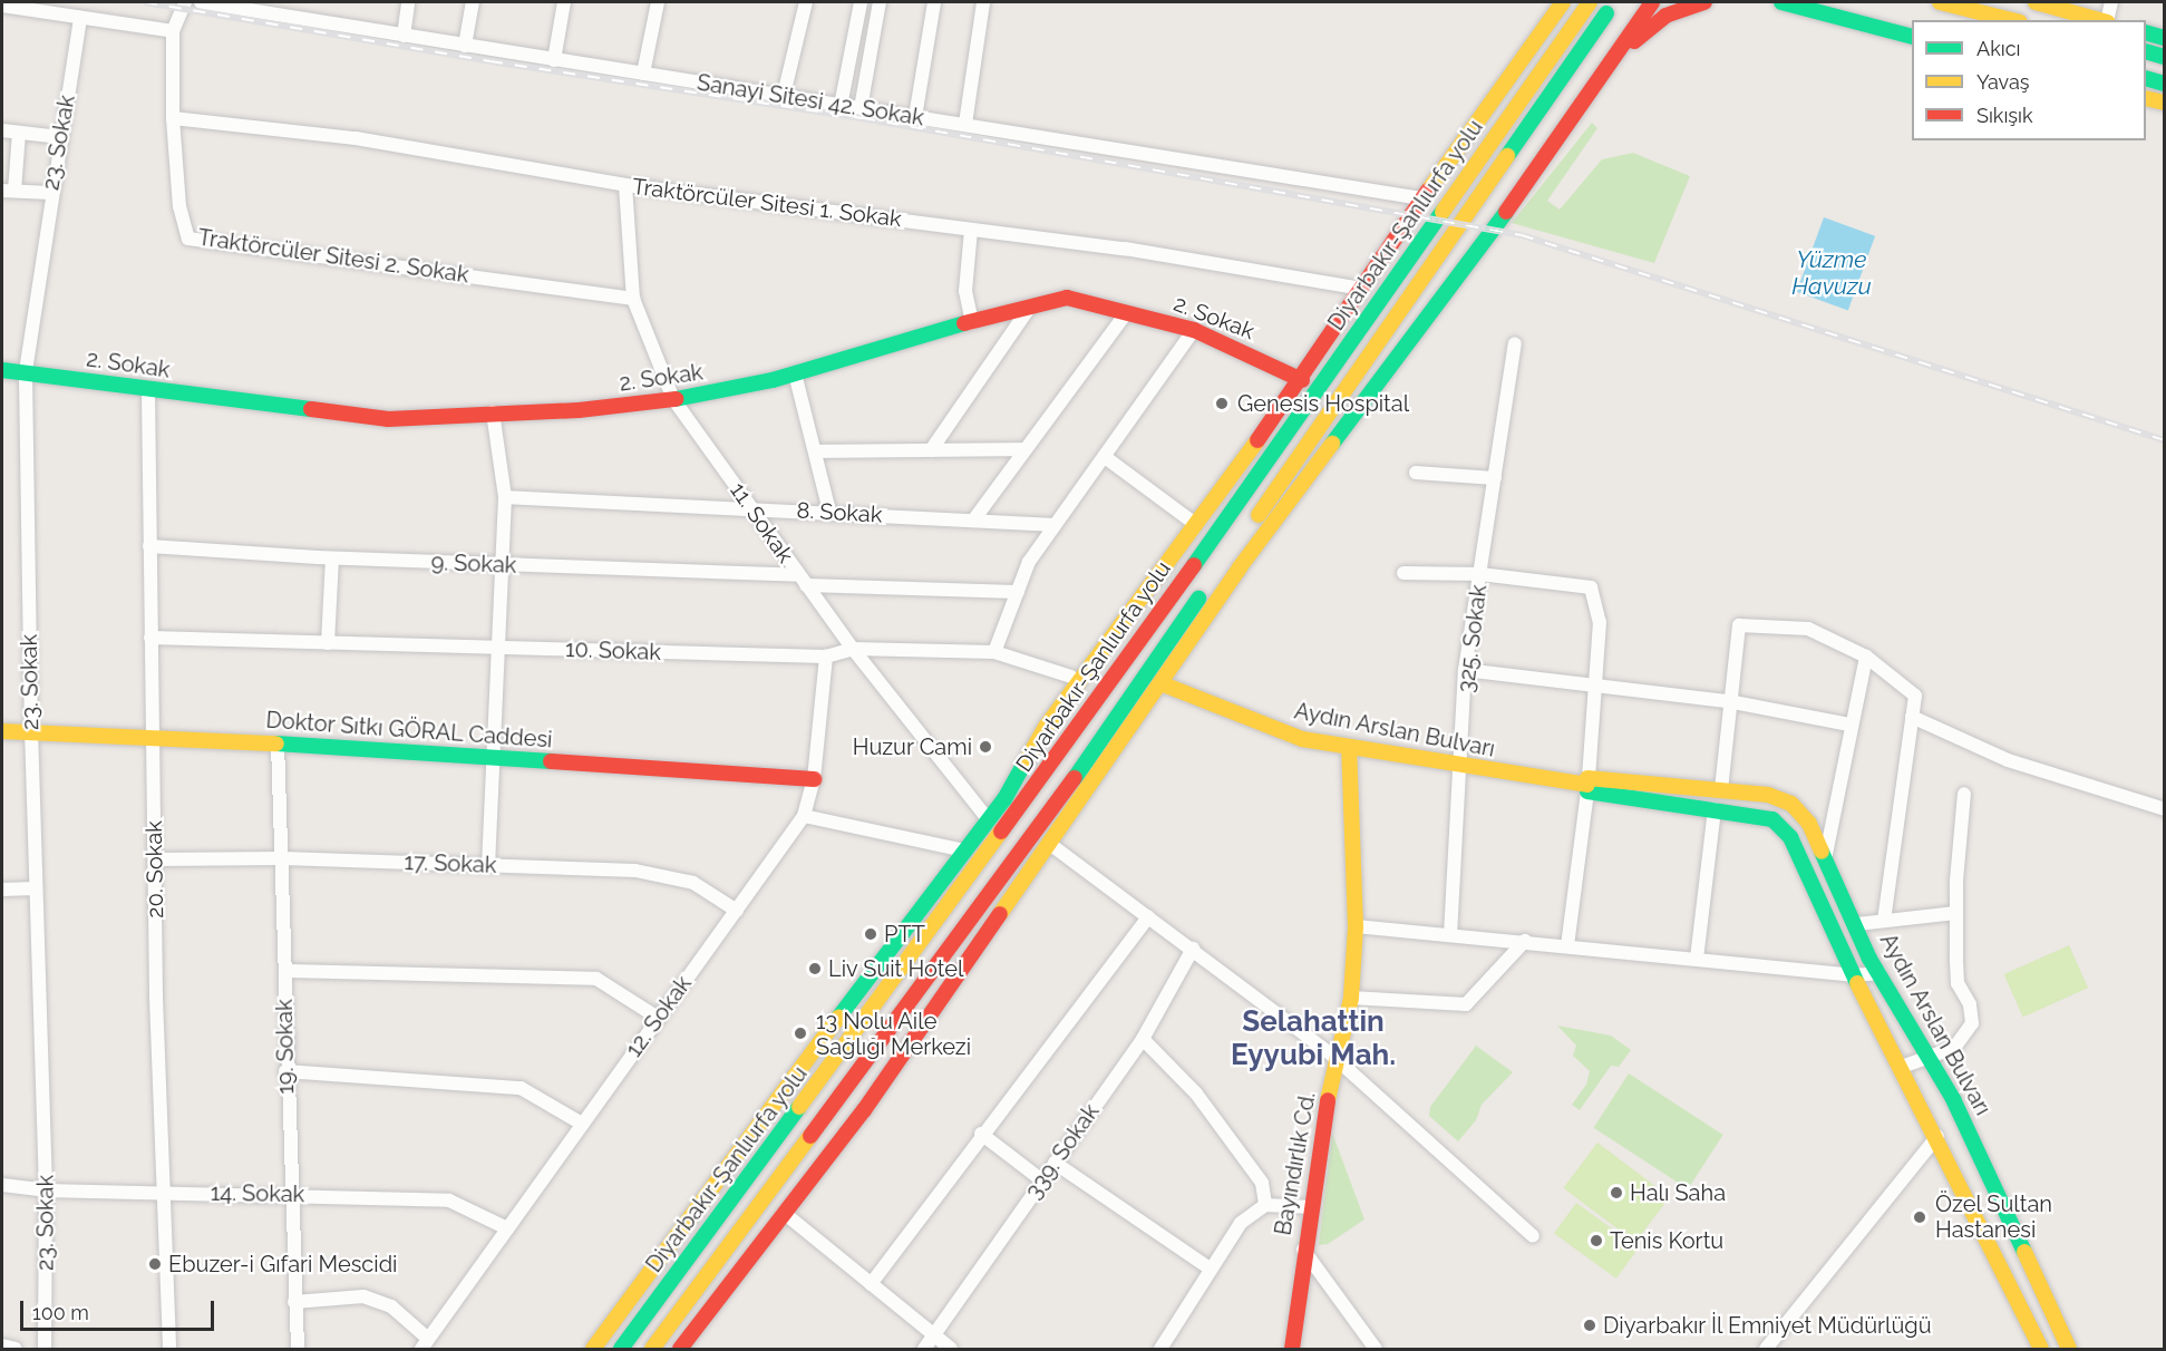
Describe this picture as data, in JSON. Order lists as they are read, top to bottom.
{
  "streets": {
    "main road": [
      "Diyarbakır-Şanlıurfa yolu",
      "2. Sokak",
      "Doktor Sıtkı GÖRAL Caddesi",
      "Aydın Arslan Bulvarı",
      "Bayındırlık Cd."
    ],
    "street": [
      "Sanayi Sitesi 42. Sokak",
      "23. Sokak",
      "Traktörcüler Sitesi 1. Sokak",
      "Traktörcüler Sitesi 2. Sokak",
      "8. Sokak",
      "11. Sokak",
      "9. Sokak",
      "325. Sokak",
      "10. Sokak",
      "17. Sokak",
      "20. Sokak",
      "12. Sokak",
      "19. Sokak",
      "339. Sokak",
      "14. Sokak"
    ]
  },
  "crossings": [
    ["23. Sokak", "2. Sokak"],
    ["23. Sokak", "Doktor Sıtkı GÖRAL Caddesi"],
    ["23. Sokak", "14. Sokak"],
    ["Traktörcüler Sitesi 1. Sokak", "Traktörcüler Sitesi 2. Sokak"],
    ["Traktörcüler Sitesi 1. Sokak", "11. Sokak"],
    ["Traktörcüler Sitesi 2. Sokak", "11. Sokak"],
    ["2. Sokak", "11. Sokak"],
    ["2. Sokak", "20. Sokak"],
    ["8. Sokak", "11. Sokak"],
    ["11. Sokak", "9. Sokak"],
    ["11. Sokak", "10. Sokak"],
    ["9. Sokak", "20. Sokak"],
    ["325. Sokak", "Aydın Arslan Bulvarı"],
    ["10. Sokak", "20. Sokak"],
    ["10. Sokak", "12. Sokak"],
    ["Doktor Sıtkı GÖRAL Caddesi", "20. Sokak"],
    ["Doktor Sıtkı GÖRAL Caddesi", "12. Sokak"],
    ["Doktor Sıtkı GÖRAL Caddesi", "19. Sokak"],
    ["Aydın Arslan Bulvarı", "Bayındırlık Cd."],
    ["17. Sokak", "20. Sokak"],
    ["17. Sokak", "12. Sokak"],
    ["17. Sokak", "19. Sokak"],
    ["20. Sokak", "14. Sokak"],
    ["12. Sokak", "14. Sokak"],
    ["19. Sokak", "14. Sokak"]
  ],
  "districts": ["Selahattin Eyyubi Mah."],
  "water": ["Yüzme Havuzu"],
  "places": [
    "Genesis Hospital",
    "Huzur Cami",
    "PTT",
    "Liv Suit Hotel",
    "13 Nolu Aile Sağlığı Merkezi",
    "Halı Saha",
    "Özel Sultan Hastanesi",
    "Tenis Kortu",
    "Ebuzer-i Gıfari Mescidi",
    "Diyarbakır İl Emniyet Müdürlüğü"
  ],
  "legend": ["Akıcı", "Yavaş", "Sıkışık"],
  "scale_bar": "100 m"
}
